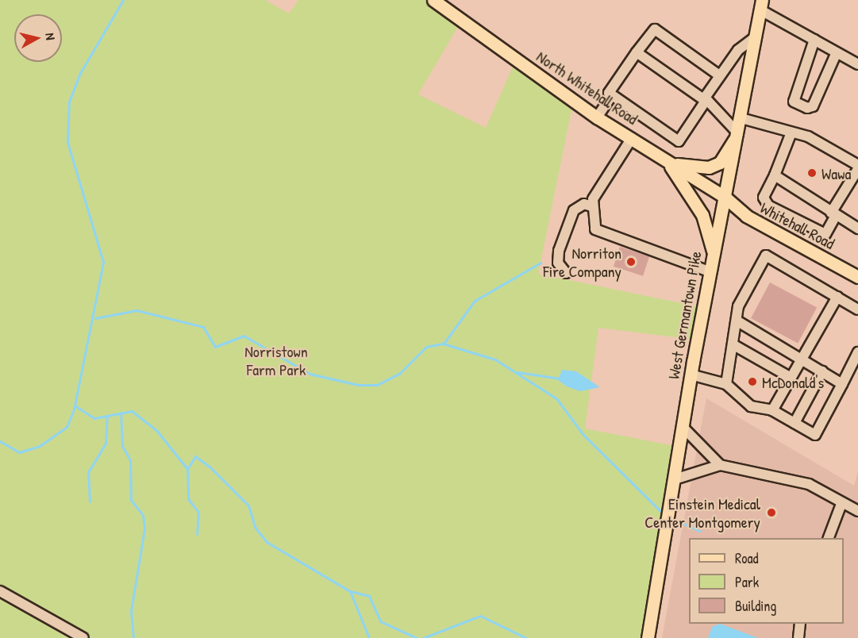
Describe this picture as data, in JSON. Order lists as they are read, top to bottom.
{
  "streets": {
    "main road": ["North Whitehall Road", "Whitehall Road", "West Germantown Pike"]
  },
  "crossings": [
    ["North Whitehall Road", "Whitehall Road"],
    ["North Whitehall Road", "West Germantown Pike"],
    ["Whitehall Road", "West Germantown Pike"]
  ],
  "parks": ["Norristown Farm Park"],
  "places": [
    "Wawa",
    "Norriton Fire Company",
    "McDonald's",
    "Einstein Medical Center Montgomery"
  ],
  "legend": ["Road", "Park", "Building"],
  "north": "right"
}
